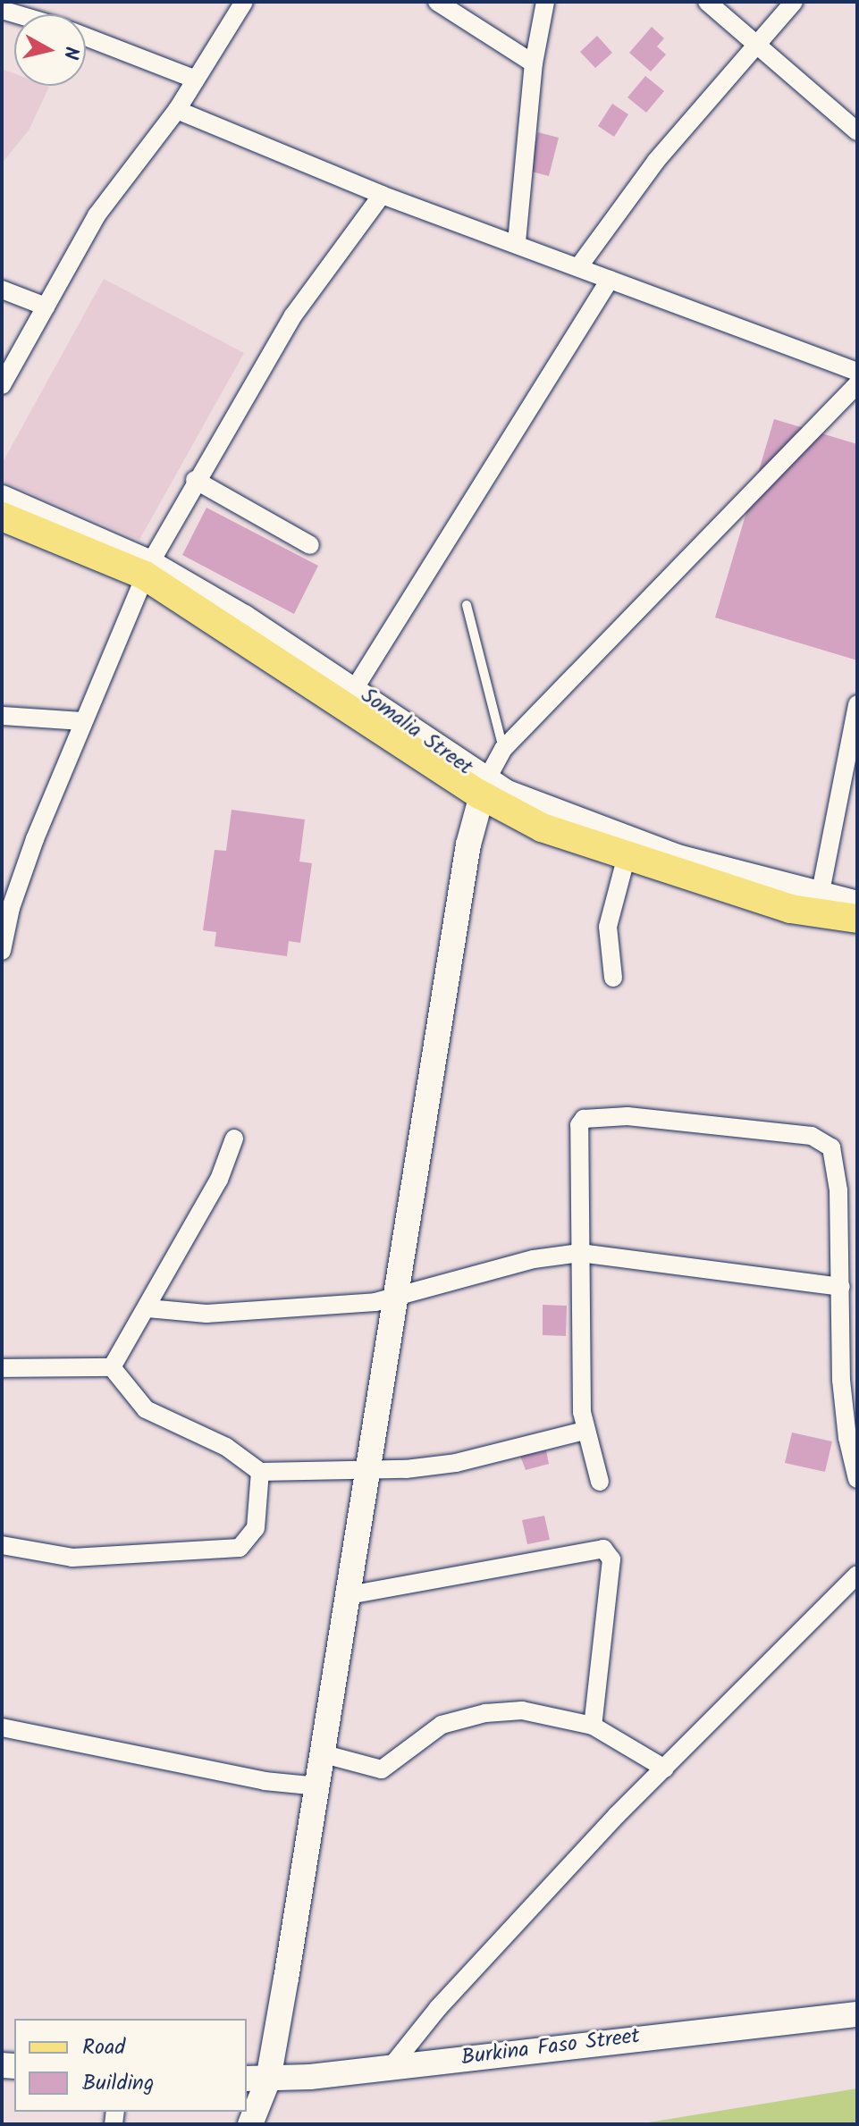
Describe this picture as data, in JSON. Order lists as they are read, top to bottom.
{
  "streets": {
    "main road": ["Somalia Street", "Burkina Faso Street"]
  },
  "legend": ["Road", "Building"],
  "north": "right"
}
